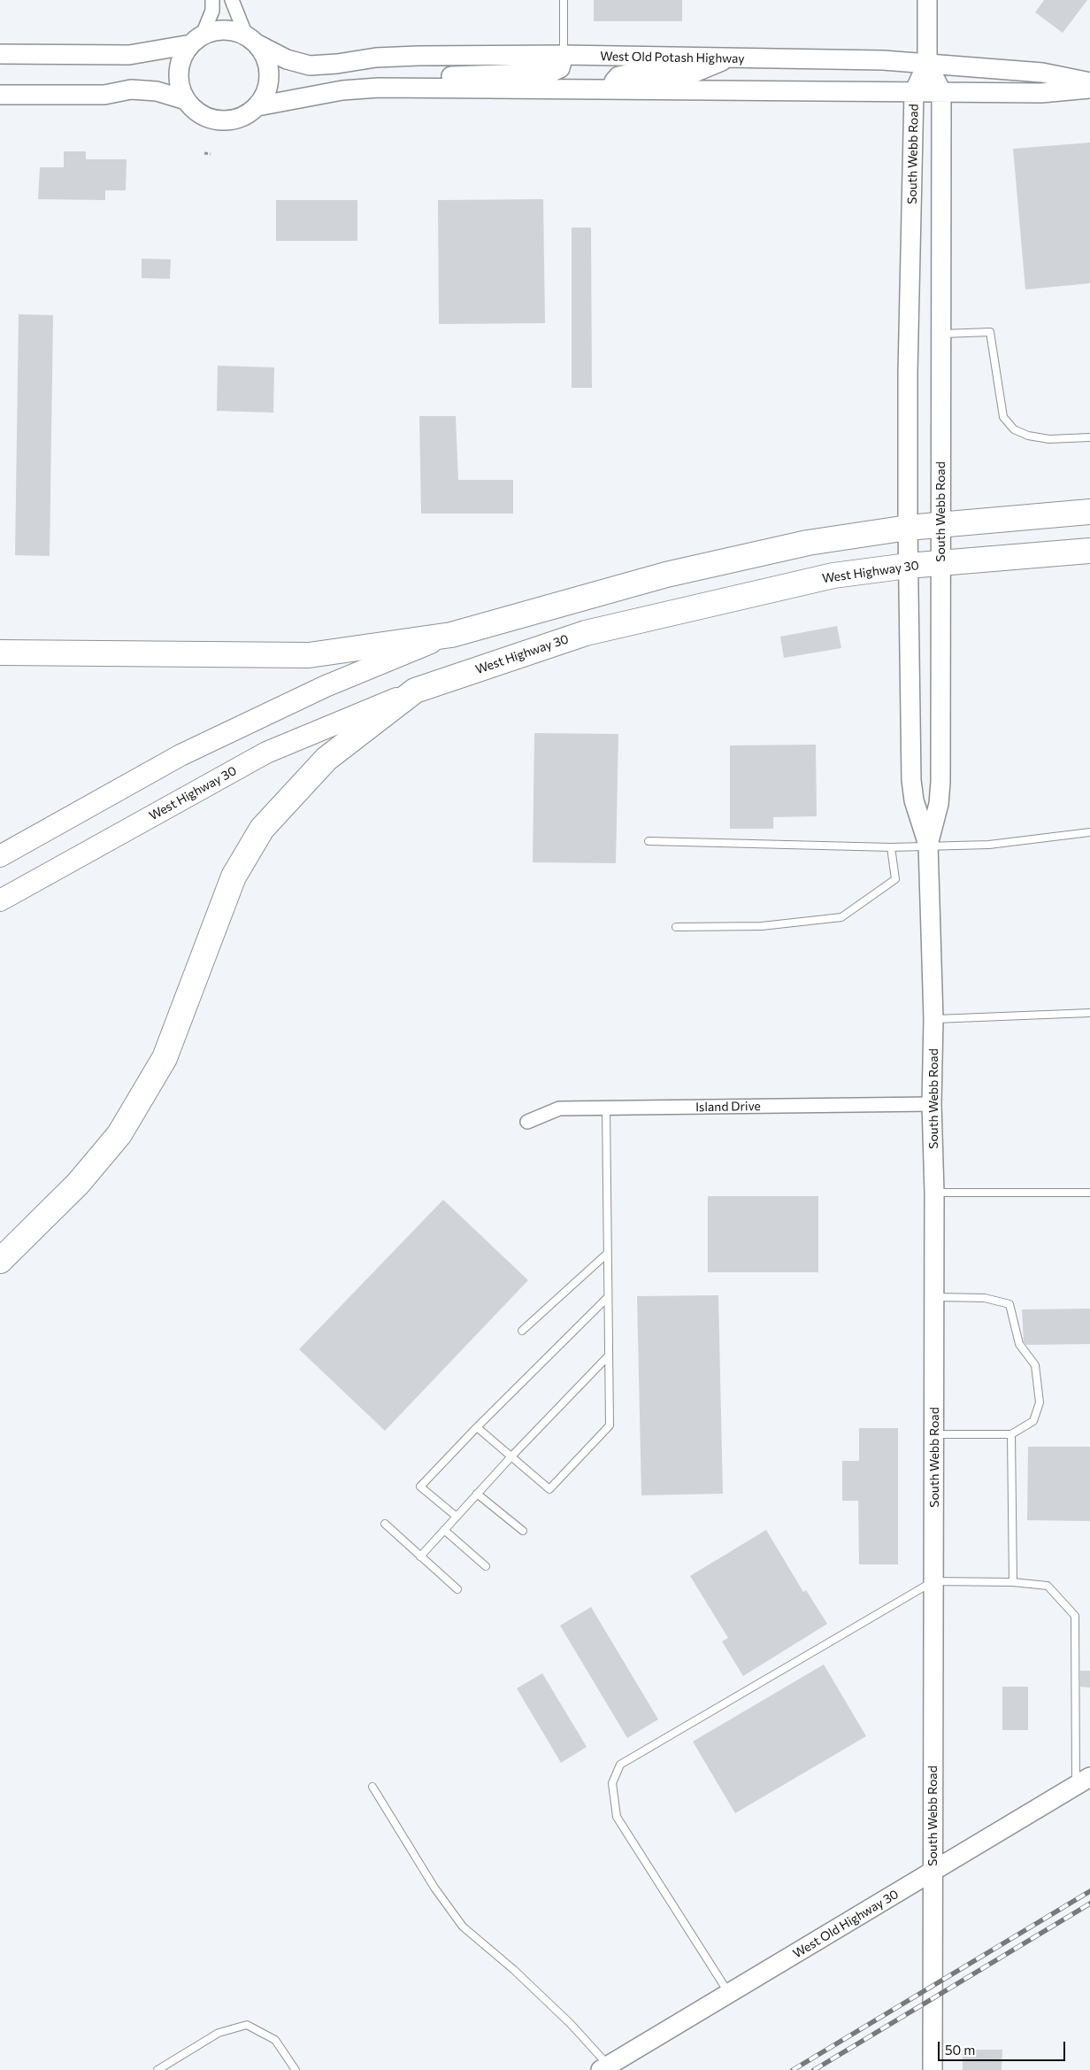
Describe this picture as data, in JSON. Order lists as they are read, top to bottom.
{
  "streets": {
    "highway": ["West Highway 30"],
    "street": [
      "West Old Potash Highway",
      "South Webb Road",
      "Island Drive",
      "West Old Highway 30"
    ]
  },
  "crossings": [
    ["West Old Potash Highway", "South Webb Road"],
    ["South Webb Road", "West Highway 30"],
    ["South Webb Road", "Island Drive"],
    ["South Webb Road", "West Old Highway 30"]
  ],
  "scale_bar": "50 m"
}
